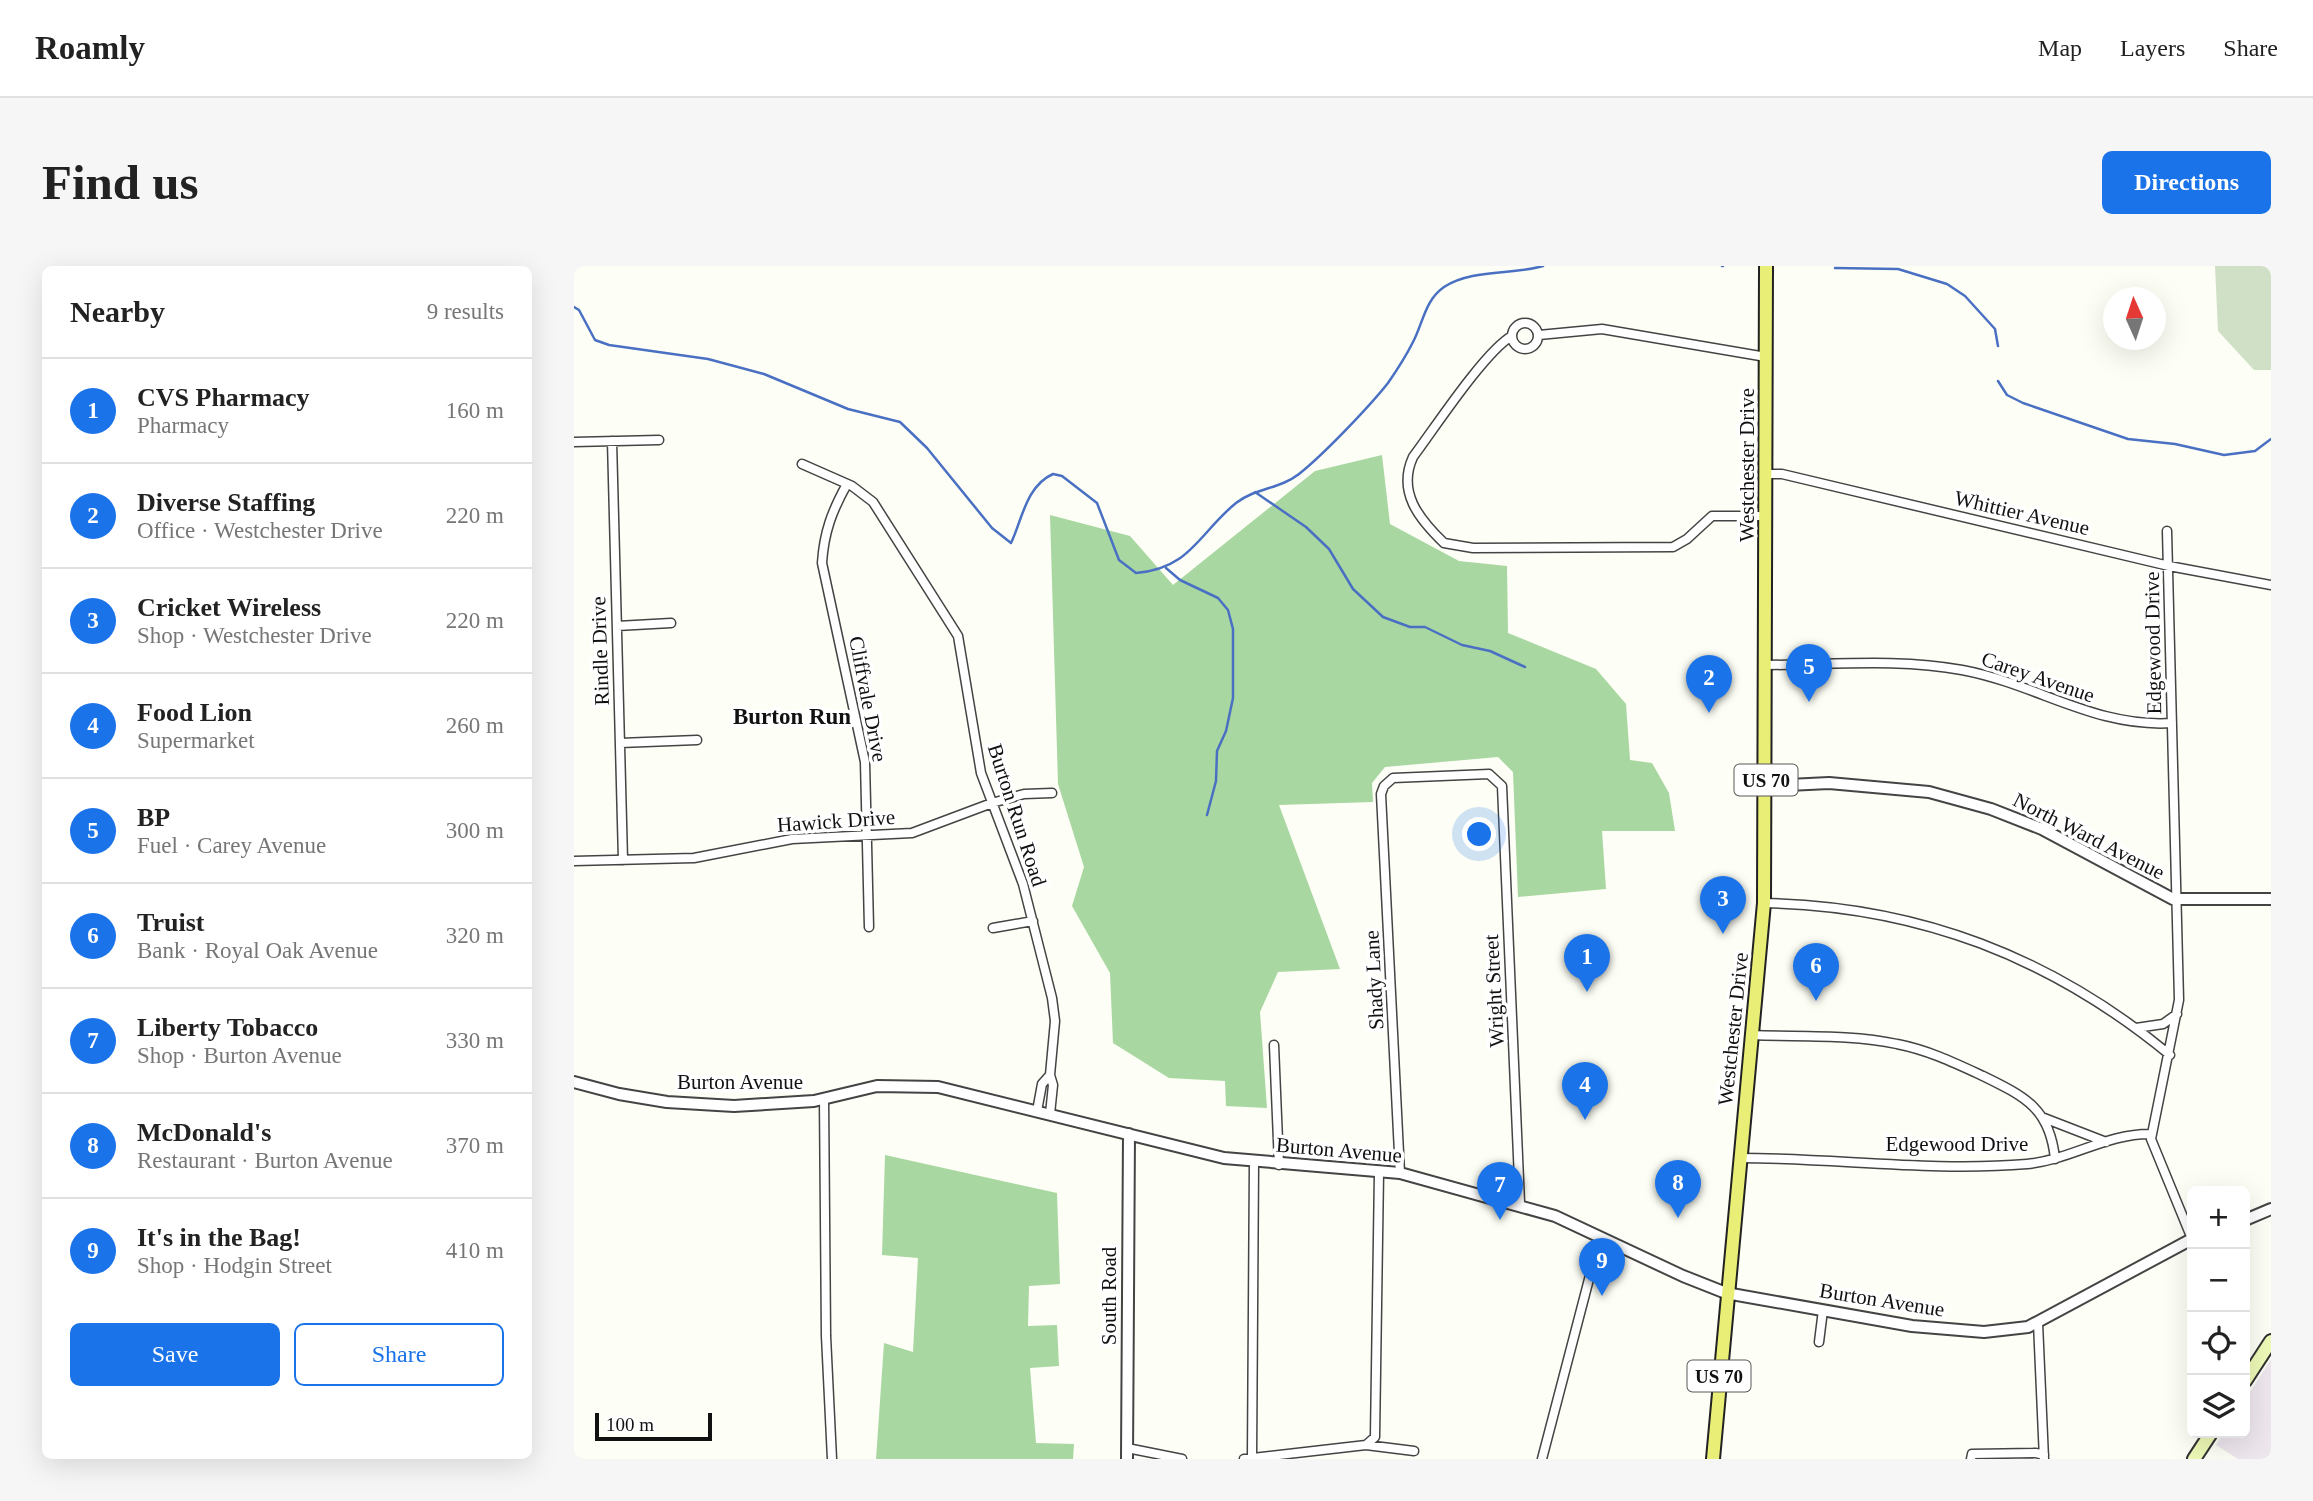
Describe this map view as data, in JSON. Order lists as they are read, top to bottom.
{
  "streets": {
    "main road": ["Westchester Drive", "US 70"],
    "street": [
      "Whittier Avenue",
      "Edgewood Drive",
      "Rindle Drive",
      "Carey Avenue",
      "Cliffvale Drive",
      "Burton Run Road",
      "Hawick Drive",
      "North Ward Avenue",
      "Shady Lane",
      "Wright Street",
      "Burton Avenue",
      "South Road"
    ]
  },
  "crossings": [
    ["Westchester Drive", "Whittier Avenue"],
    ["Westchester Drive", "Edgewood Drive"],
    ["Westchester Drive", "Carey Avenue"],
    ["Westchester Drive", "North Ward Avenue"],
    ["Westchester Drive", "Burton Avenue"],
    ["Whittier Avenue", "Edgewood Drive"],
    ["Edgewood Drive", "Carey Avenue"],
    ["Edgewood Drive", "North Ward Avenue"],
    ["Rindle Drive", "Hawick Drive"],
    ["Cliffvale Drive", "Burton Run Road"],
    ["Cliffvale Drive", "Hawick Drive"],
    ["Burton Run Road", "Hawick Drive"],
    ["Burton Run Road", "Burton Avenue"],
    ["Shady Lane", "Wright Street"],
    ["Shady Lane", "Burton Avenue"],
    ["Wright Street", "Burton Avenue"],
    ["Burton Avenue", "South Road"]
  ],
  "districts": ["Burton Run"],
  "scale_bar": "100 m",
  "north": "top",
  "page": {
    "header": "Roamly",
    "nav": ["Map", "Layers", "Share"],
    "buttons": [
      "Directions",
      ["Save", "Share"]
    ],
    "title": "Find us",
    "heading": ["Nearby", "9 results"],
    "list": [
      {
        "mark": "1",
        "name": "CVS Pharmacy",
        "note": "Pharmacy",
        "value": "160 m"
      },
      {
        "mark": "2",
        "name": "Diverse Staffing",
        "note": "Office · Westchester Drive",
        "value": "220 m"
      },
      {
        "mark": "3",
        "name": "Cricket Wireless",
        "note": "Shop · Westchester Drive",
        "value": "220 m"
      },
      {
        "mark": "4",
        "name": "Food Lion",
        "note": "Supermarket",
        "value": "260 m"
      },
      {
        "mark": "5",
        "name": "BP",
        "note": "Fuel · Carey Avenue",
        "value": "300 m"
      },
      {
        "mark": "6",
        "name": "Truist",
        "note": "Bank · Royal Oak Avenue",
        "value": "320 m"
      },
      {
        "mark": "7",
        "name": "Liberty Tobacco",
        "note": "Shop · Burton Avenue",
        "value": "330 m"
      },
      {
        "mark": "8",
        "name": "McDonald's",
        "note": "Restaurant · Burton Avenue",
        "value": "370 m"
      },
      {
        "mark": "9",
        "name": "It's in the Bag!",
        "note": "Shop · Hodgin Street",
        "value": "410 m"
      }
    ],
    "pins": [
      "5",
      "2",
      "3",
      "1",
      "6",
      "4",
      "8",
      "7",
      "9"
    ],
    "map_buttons": ["+", "−"],
    "scale": "100 m"
  }
}
